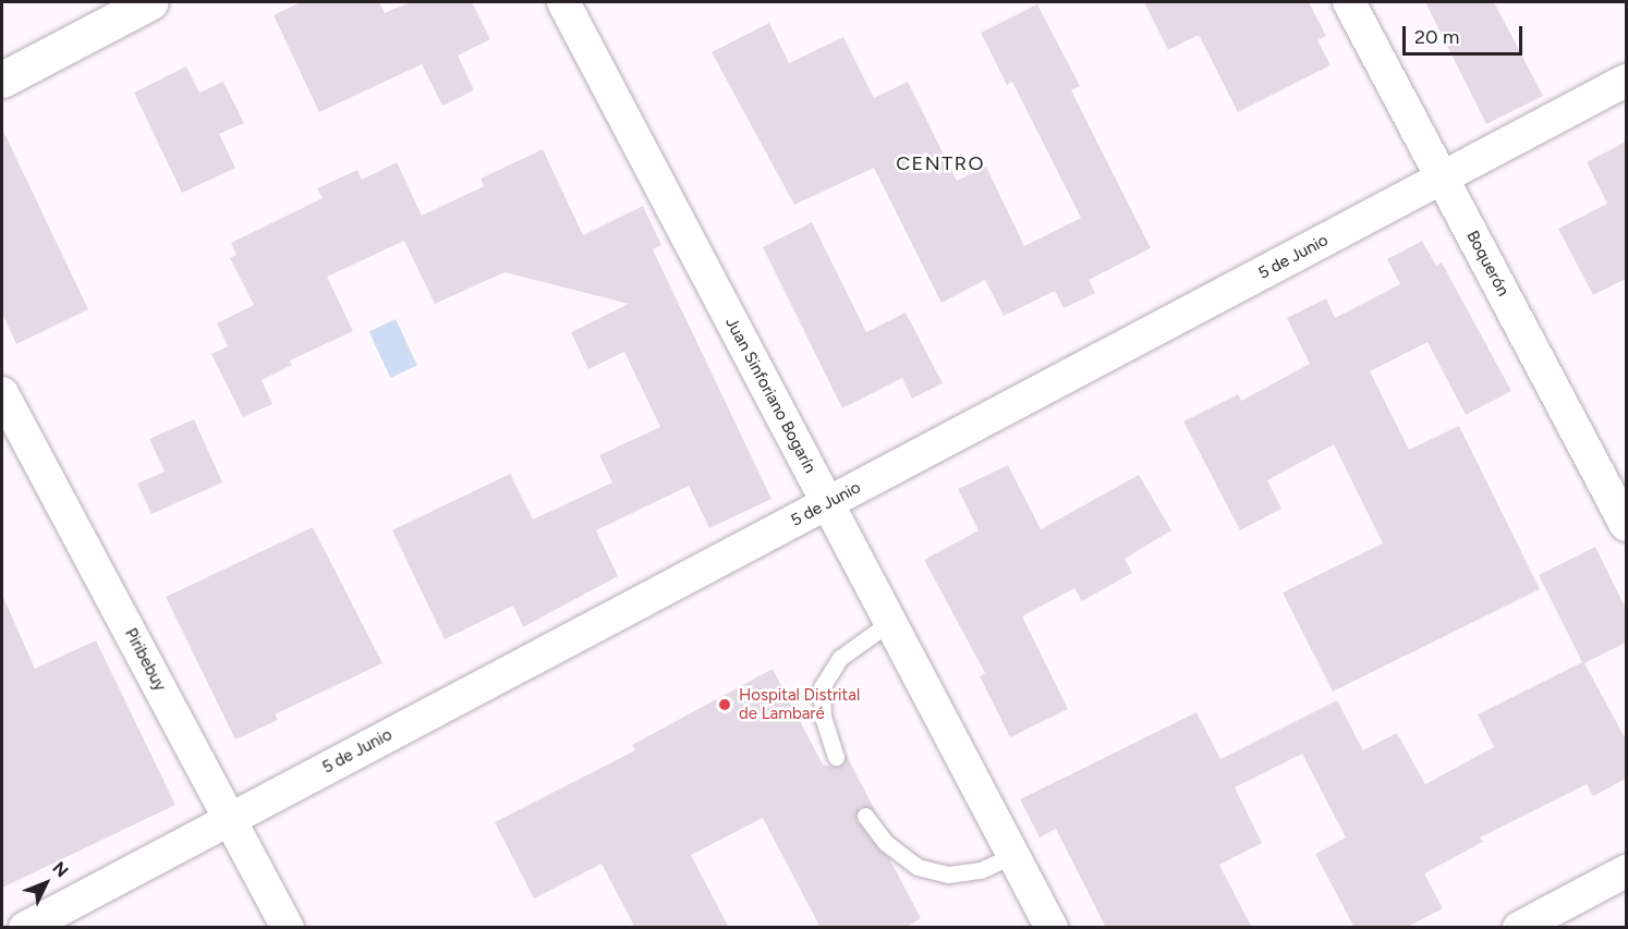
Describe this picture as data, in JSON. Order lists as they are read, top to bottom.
{
  "streets": {
    "street": [
      "5 de Junio",
      "Boquerón",
      "Juan Sinforiano Bogarín",
      "Piribebuy"
    ]
  },
  "crossings": [
    ["5 de Junio", "Boquerón"],
    ["5 de Junio", "Juan Sinforiano Bogarín"],
    ["5 de Junio", "Piribebuy"]
  ],
  "districts": ["CENTRO"],
  "places": ["Hospital Distrital de Lambaré"],
  "scale_bar": "20 m",
  "north": "top right"
}
